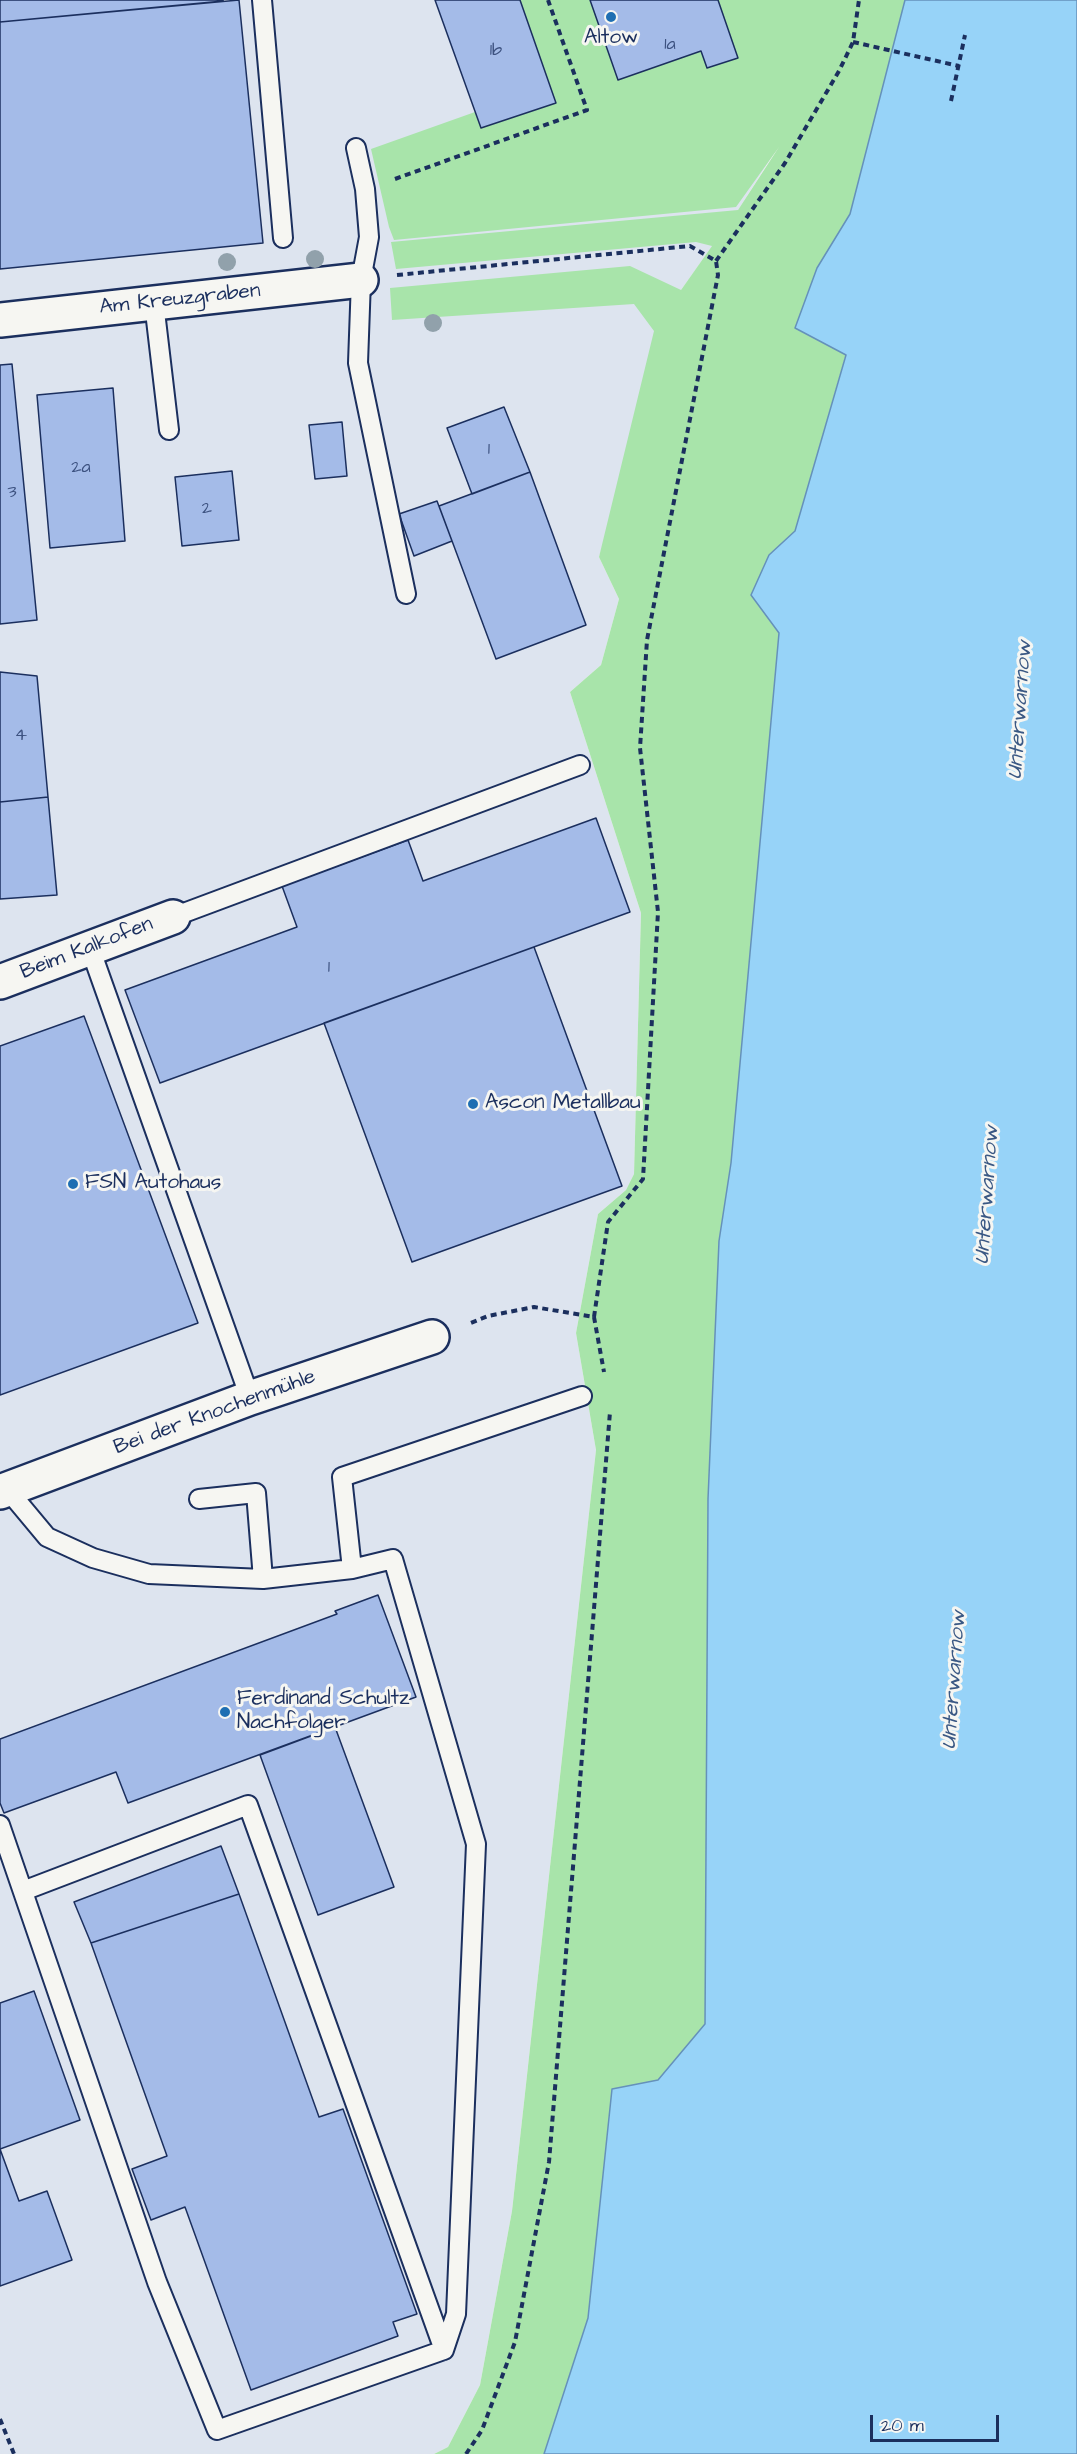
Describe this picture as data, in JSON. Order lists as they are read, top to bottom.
{
  "streets": {
    "street": ["Am Kreuzgraben", "Beim Kalkofen", "Bei der Knochenmühle"]
  },
  "water": ["Unterwarnow"],
  "places": [
    "Altow",
    "Ascon Metallbau",
    "FSN Autohaus",
    "Ferdinand Schultz Nachfolger"
  ],
  "house_numbers": [
    "1a",
    "1b",
    "1",
    "2a",
    "3",
    "2",
    "4",
    "1"
  ],
  "scale_bar": "20 m"
}
